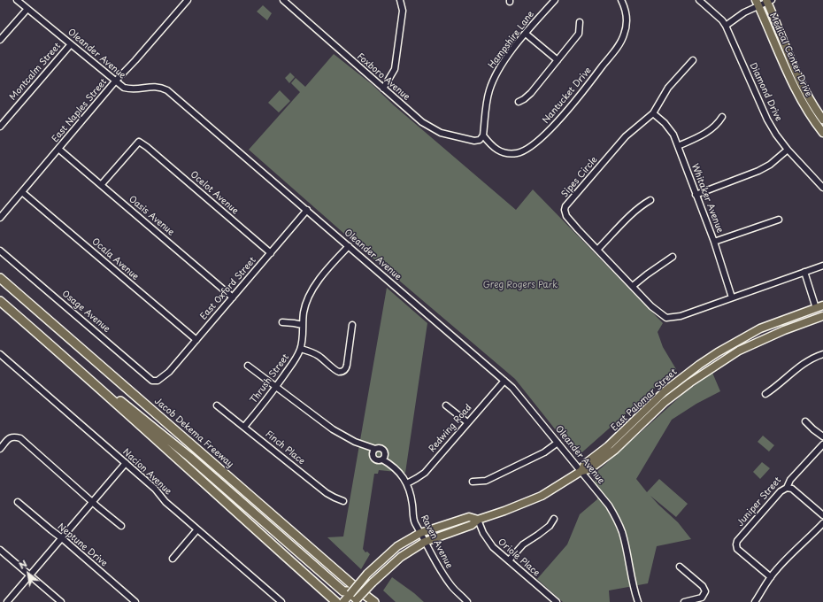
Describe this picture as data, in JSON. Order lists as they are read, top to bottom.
{
  "streets": {
    "highway": ["Jacob Dekema Freeway"],
    "main road": ["Medical Center Drive", "East Palomar Street"],
    "street": [
      "Hampshire Lane",
      "Oleander Avenue",
      "Montcalm Street",
      "Foxboro Avenue",
      "Diamond Drive",
      "Nantucket Drive",
      "East Naples Street",
      "Sipes Circle",
      "Ocelot Avenue",
      "Whitaker Avenue",
      "Oasis Avenue",
      "Ocala Avenue",
      "East Oxford Street",
      "Osage Avenue",
      "Thrush Street",
      "Redwing Road",
      "Finch Place",
      "Nacion Avenue",
      "Juniper Street",
      "Raven Avenue",
      "Neptune Drive",
      "Oriole Place"
    ]
  },
  "crossings": [
    ["Hampshire Lane", "Foxboro Avenue"],
    ["Hampshire Lane", "Nantucket Drive"],
    ["Oleander Avenue", "Montcalm Street"],
    ["Oleander Avenue", "East Naples Street"],
    ["Oleander Avenue", "East Oxford Street"],
    ["Oleander Avenue", "Thrush Street"],
    ["Oleander Avenue", "East Palomar Street"],
    ["Oleander Avenue", "Redwing Road"],
    ["Foxboro Avenue", "Nantucket Drive"],
    ["East Naples Street", "Oasis Avenue"],
    ["East Naples Street", "Ocala Avenue"],
    ["Sipes Circle", "Whitaker Avenue"],
    ["Ocelot Avenue", "Oasis Avenue"],
    ["Ocelot Avenue", "East Oxford Street"],
    ["Oasis Avenue", "East Oxford Street"],
    ["Ocala Avenue", "East Oxford Street"],
    ["East Oxford Street", "Osage Avenue"],
    ["Thrush Street", "Finch Place"],
    ["East Palomar Street", "Raven Avenue"],
    ["East Palomar Street", "Oriole Place"],
    ["Redwing Road", "Raven Avenue"]
  ],
  "parks": ["Greg Rogers Park"],
  "north": "top left"
}
